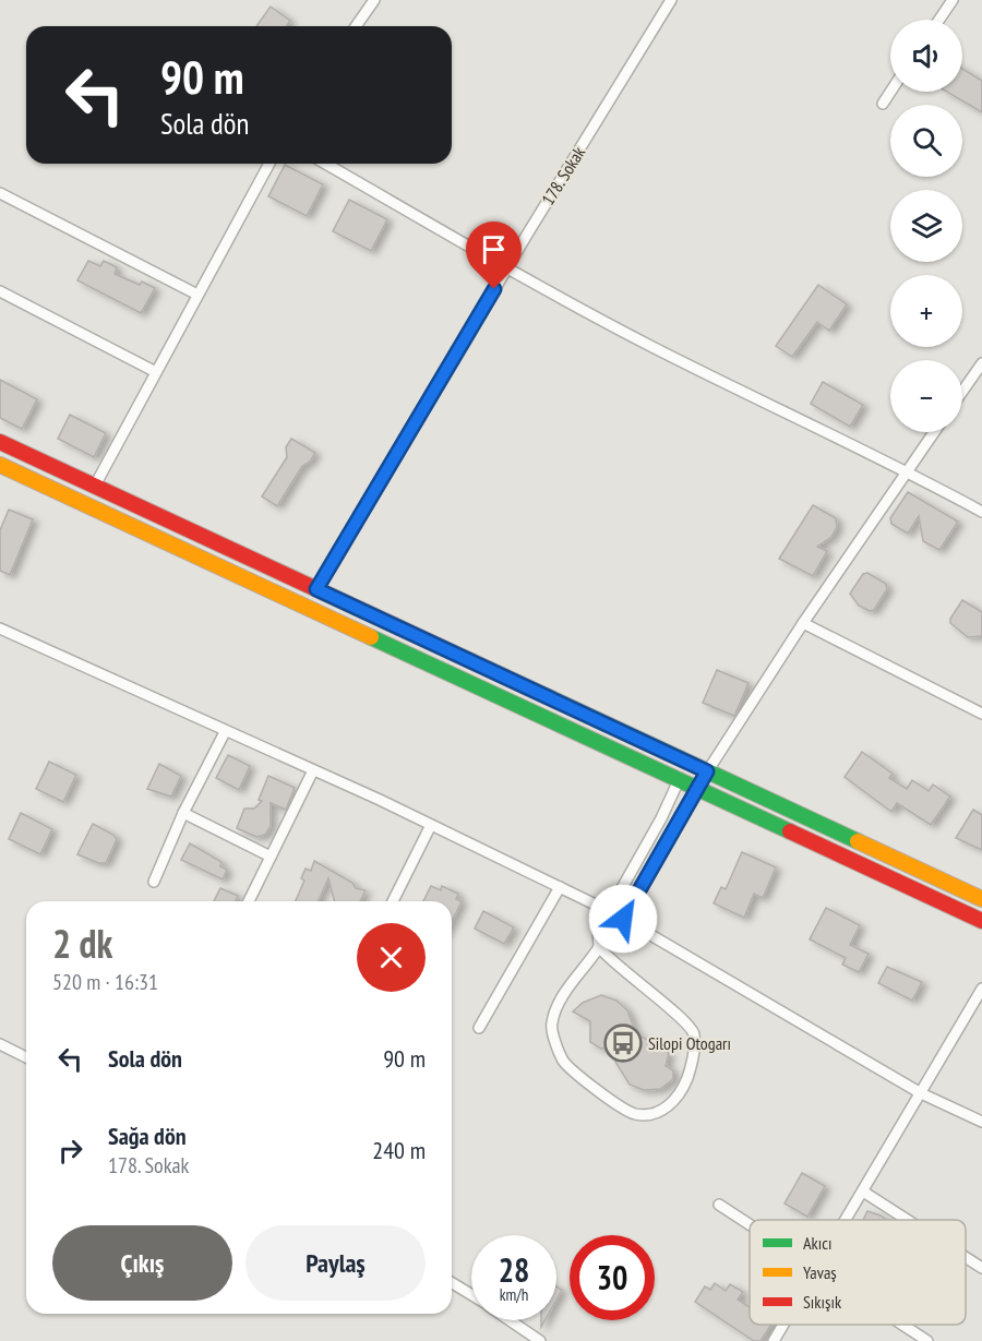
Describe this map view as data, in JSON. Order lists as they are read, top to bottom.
{
  "streets": {
    "street": ["178. Sokak"]
  },
  "places": {
    "bus stop": ["Silopi Otogarı"]
  },
  "legend": ["Akıcı", "Yavaş", "Sıkışık"],
  "page": {
    "map_buttons": ["+", "−"],
    "turn": ["90 m", "Sola dön"],
    "heading": ["2 dk", "520 m · 16:31"],
    "list": [
      {
        "name": "Sola dön",
        "value": "90 m"
      },
      {
        "name": "Sağa dön",
        "note": "178. Sokak",
        "value": "240 m"
      }
    ],
    "buttons": ["Çıkış", "Paylaş"],
    "speed": "28 km/h",
    "limit": "30"
  }
}
